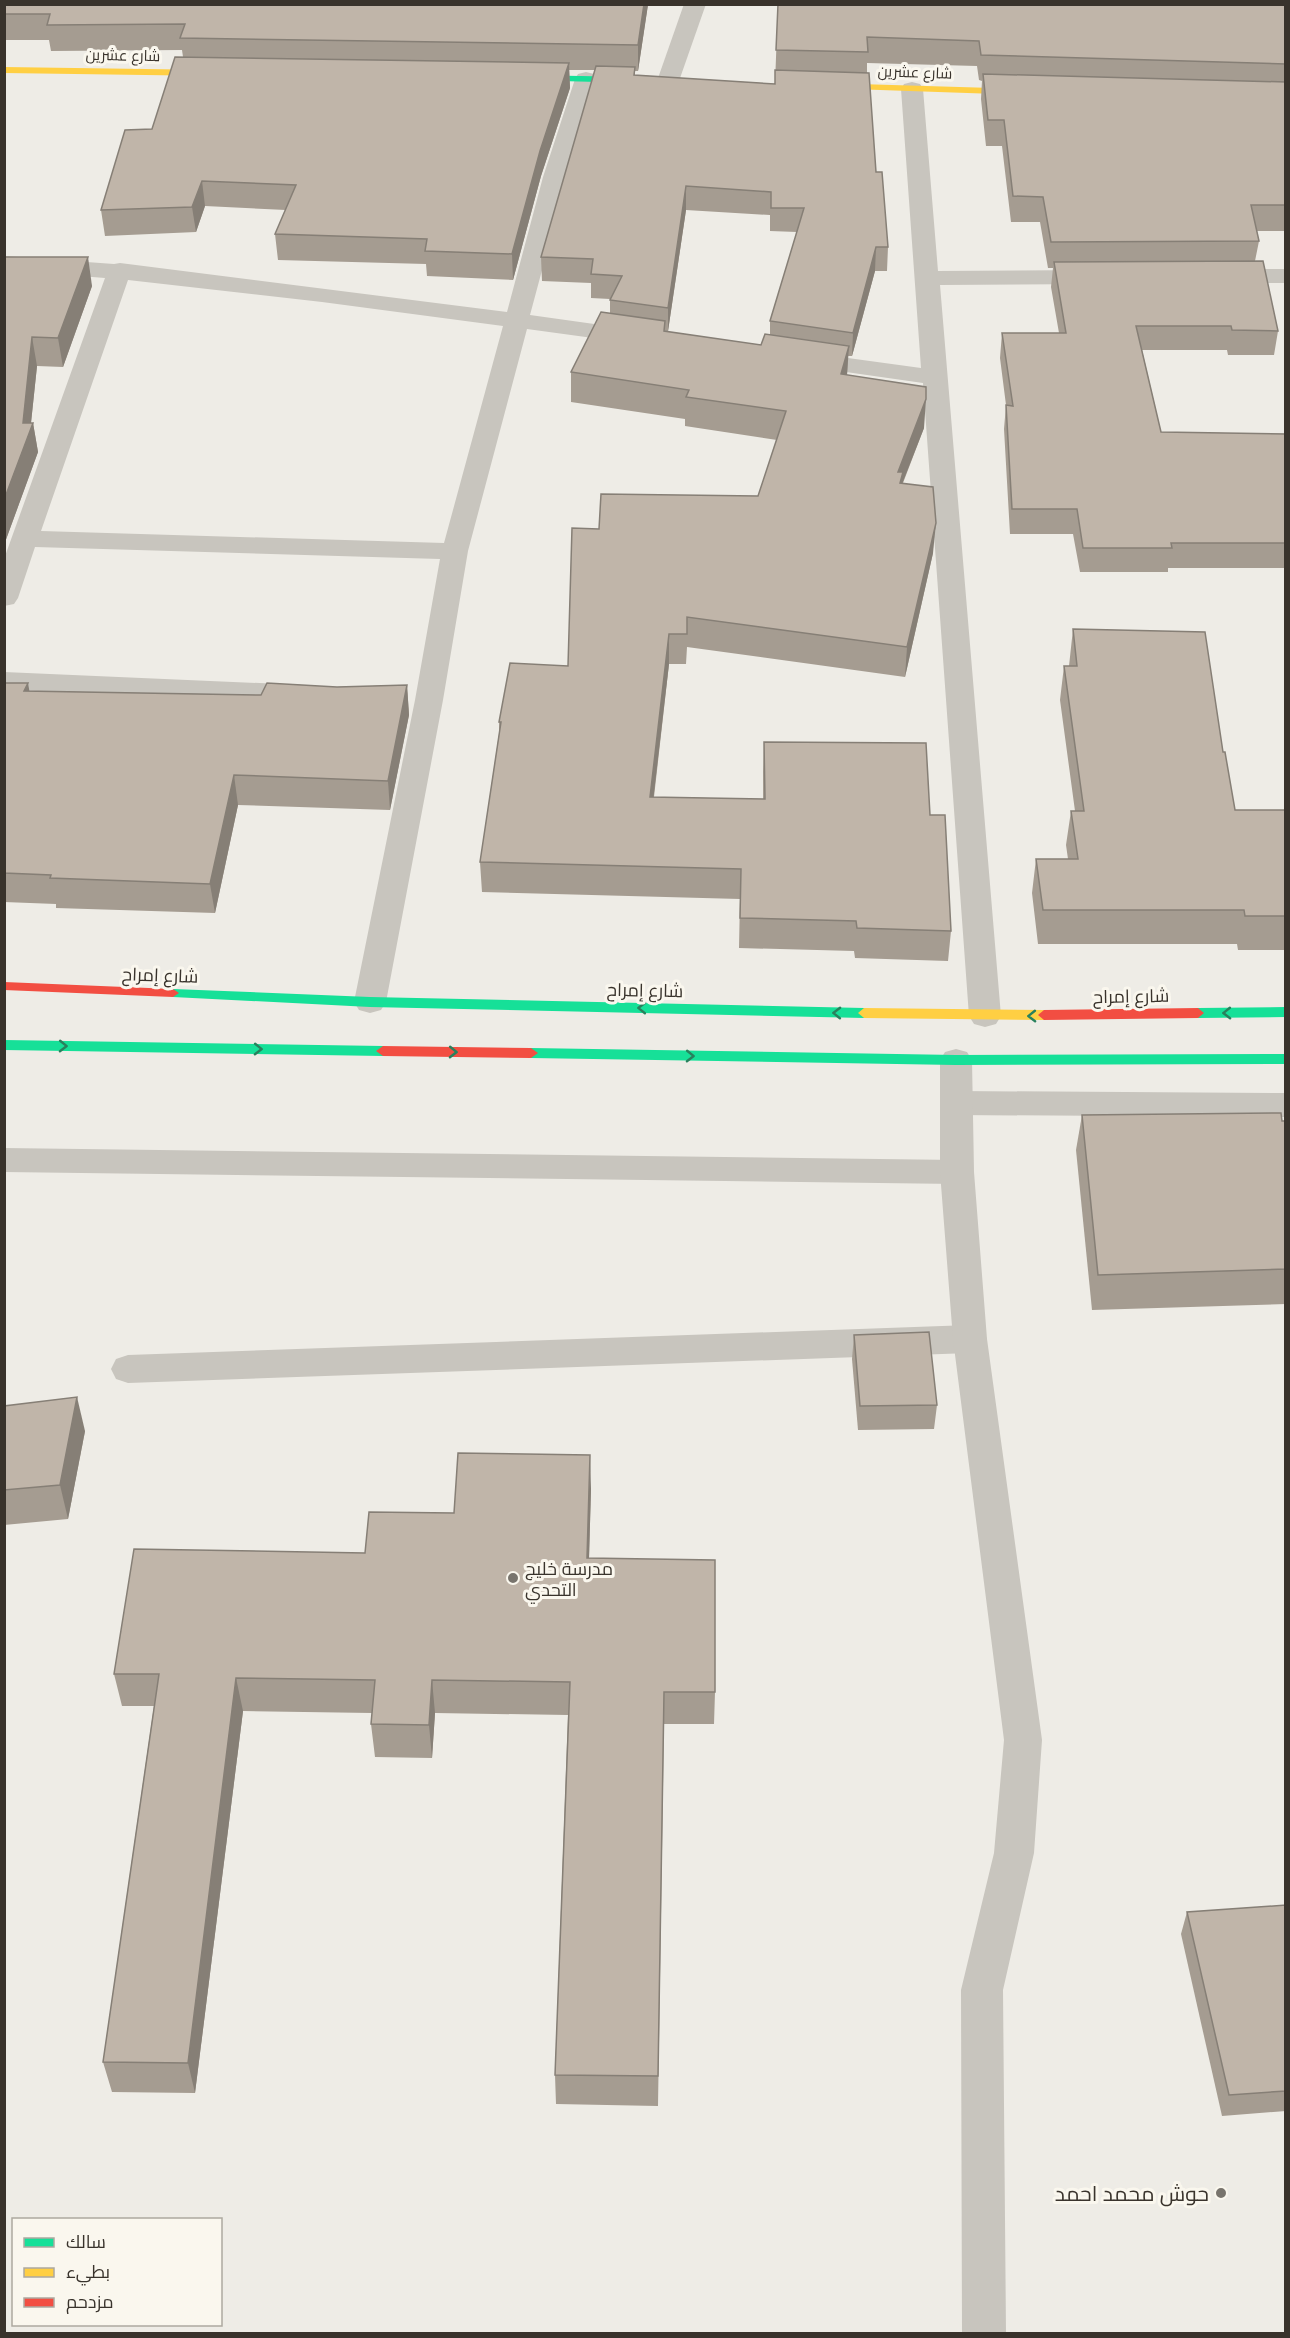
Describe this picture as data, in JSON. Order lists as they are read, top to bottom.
{
  "streets": {
    "main road": ["شارع عشرين", "شارع إمراح"]
  },
  "places": ["مدرسة خليج التحدي", "حوش محمد احمد"],
  "legend": ["سالك", "بطيء", "مزدحم"]
}
